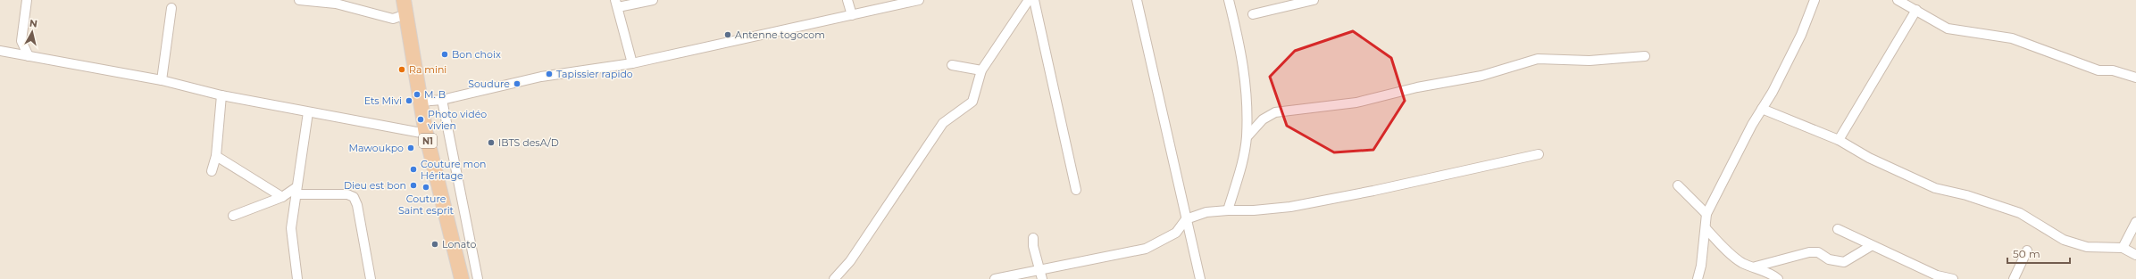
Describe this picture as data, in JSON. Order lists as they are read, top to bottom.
{
  "streets": {
    "highway": ["N1"]
  },
  "places": [
    "Antenne togocom",
    "Bon choix",
    "Ra mini",
    "Tapissier rapido",
    "Soudure",
    "M. B",
    "Ets Mivi",
    "Photo vidéo vivien",
    "IBTS desA/D",
    "Mawoukpo",
    "Couture mon Héritage",
    "Dieu est bon",
    "Couture Saint esprit",
    "Lonato"
  ],
  "scale_bar": "50 m",
  "north": "top"
}
